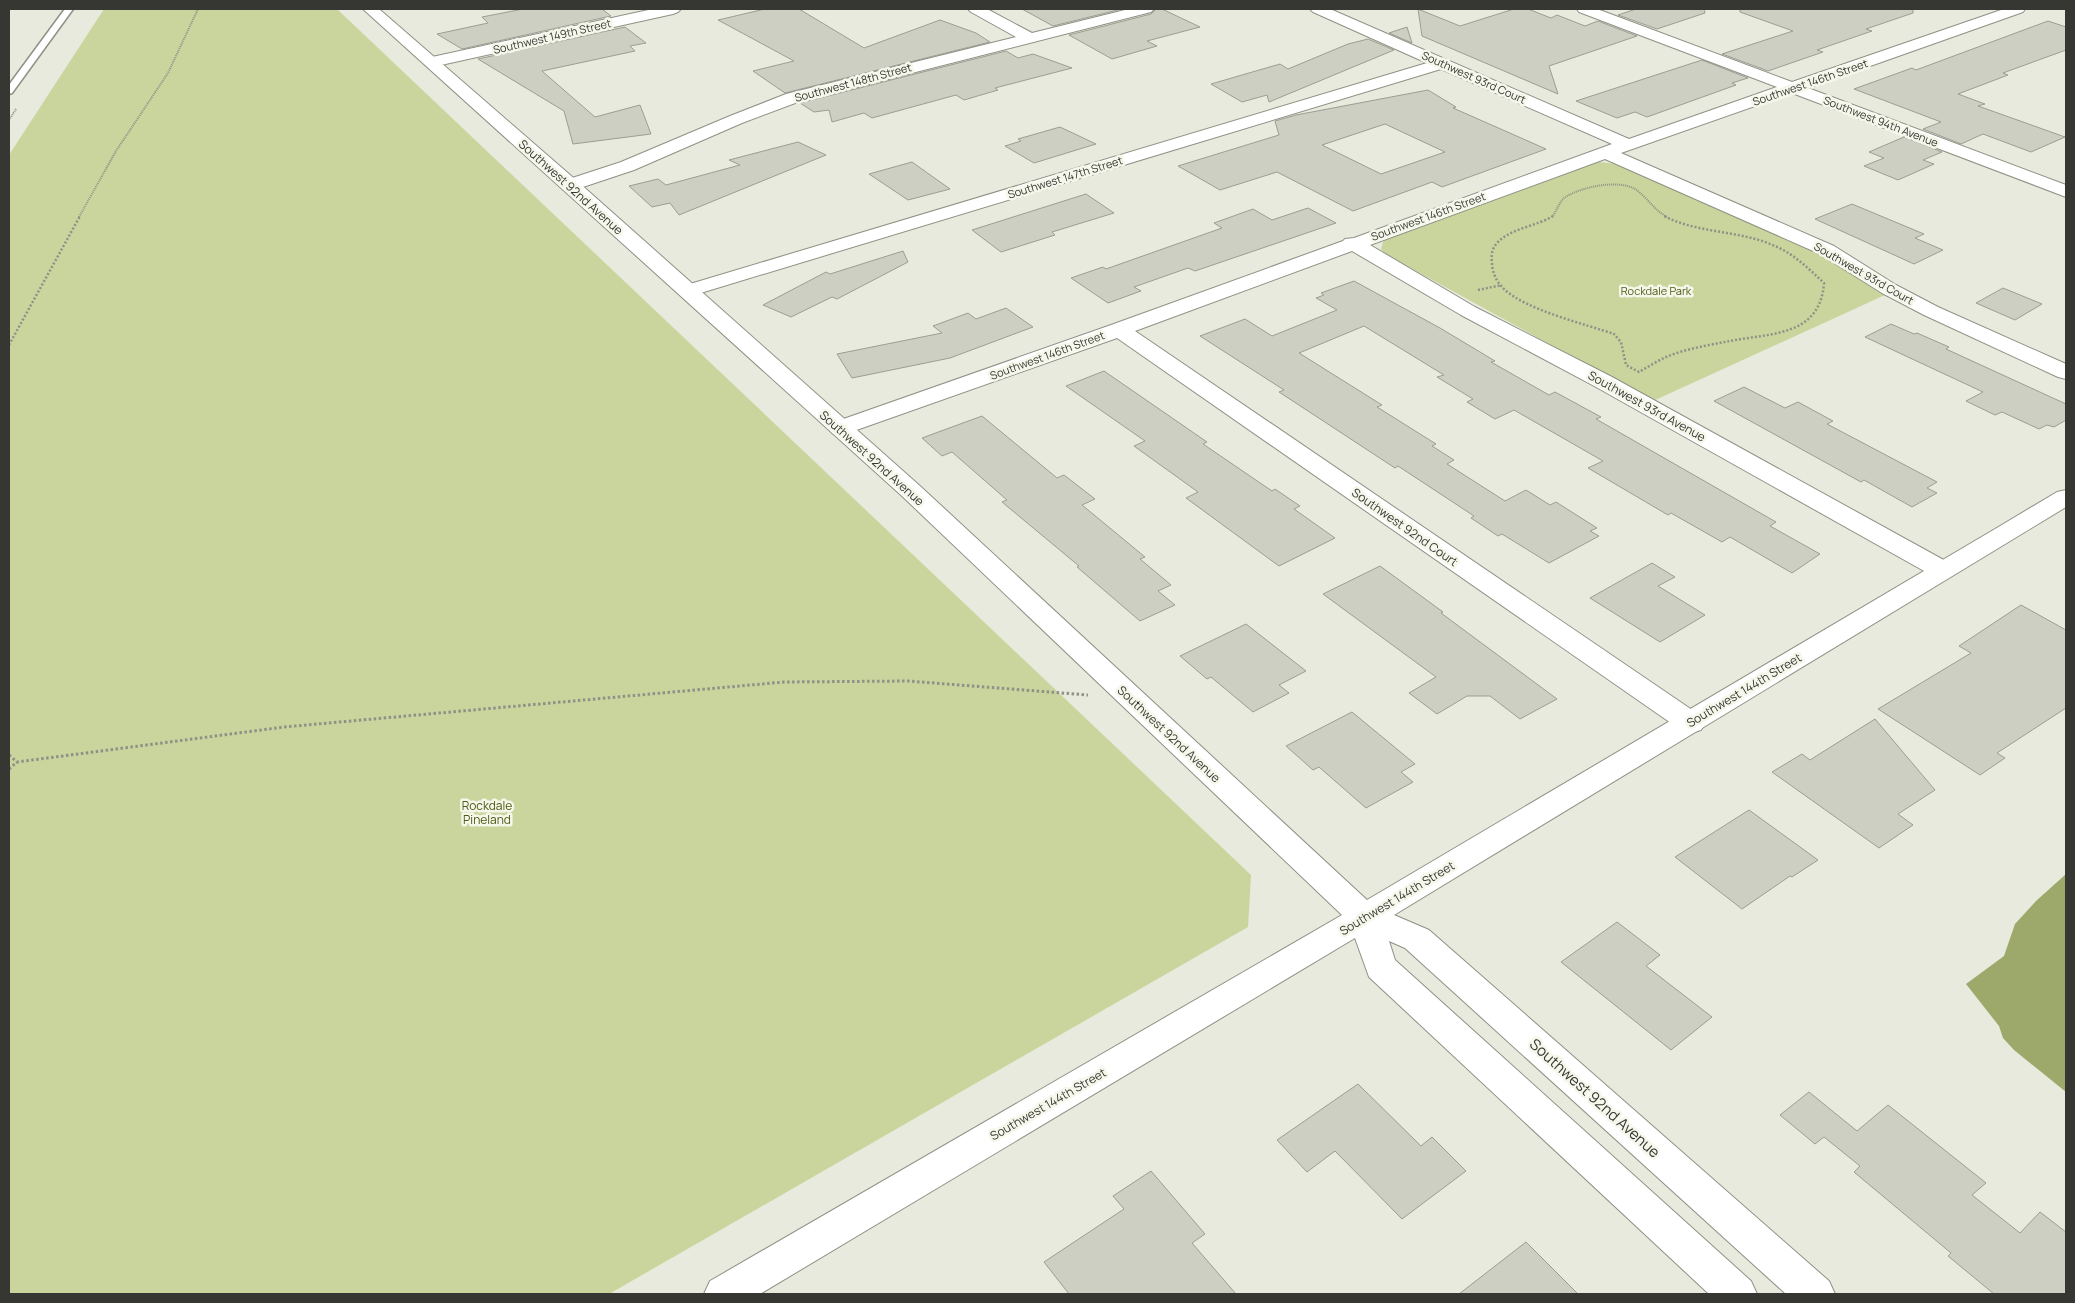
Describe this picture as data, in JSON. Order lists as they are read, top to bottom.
{
  "streets": {
    "street": [
      "Southwest 149th Street",
      "Southwest 93rd Court",
      "Southwest 148th Street",
      "Southwest 146th Street",
      "Southwest 94th Avenue",
      "Southwest 147th Street",
      "Southwest 92nd Avenue",
      "Southwest 93rd Avenue",
      "Southwest 92nd Court",
      "Southwest 144th Street"
    ]
  },
  "crossings": [
    ["Southwest 149th Street", "Southwest 92nd Avenue"],
    ["Southwest 93rd Court", "Southwest 146th Street"],
    ["Southwest 93rd Court", "Southwest 147th Street"],
    ["Southwest 148th Street", "Southwest 92nd Avenue"],
    ["Southwest 146th Street", "Southwest 94th Avenue"],
    ["Southwest 146th Street", "Southwest 92nd Avenue"],
    ["Southwest 146th Street", "Southwest 93rd Avenue"],
    ["Southwest 146th Street", "Southwest 92nd Court"],
    ["Southwest 147th Street", "Southwest 92nd Avenue"],
    ["Southwest 92nd Avenue", "Southwest 144th Street"],
    ["Southwest 93rd Avenue", "Southwest 144th Street"],
    ["Southwest 92nd Court", "Southwest 144th Street"]
  ],
  "parks": ["Rockdale Park", "Rockdale Pineland"]
}
